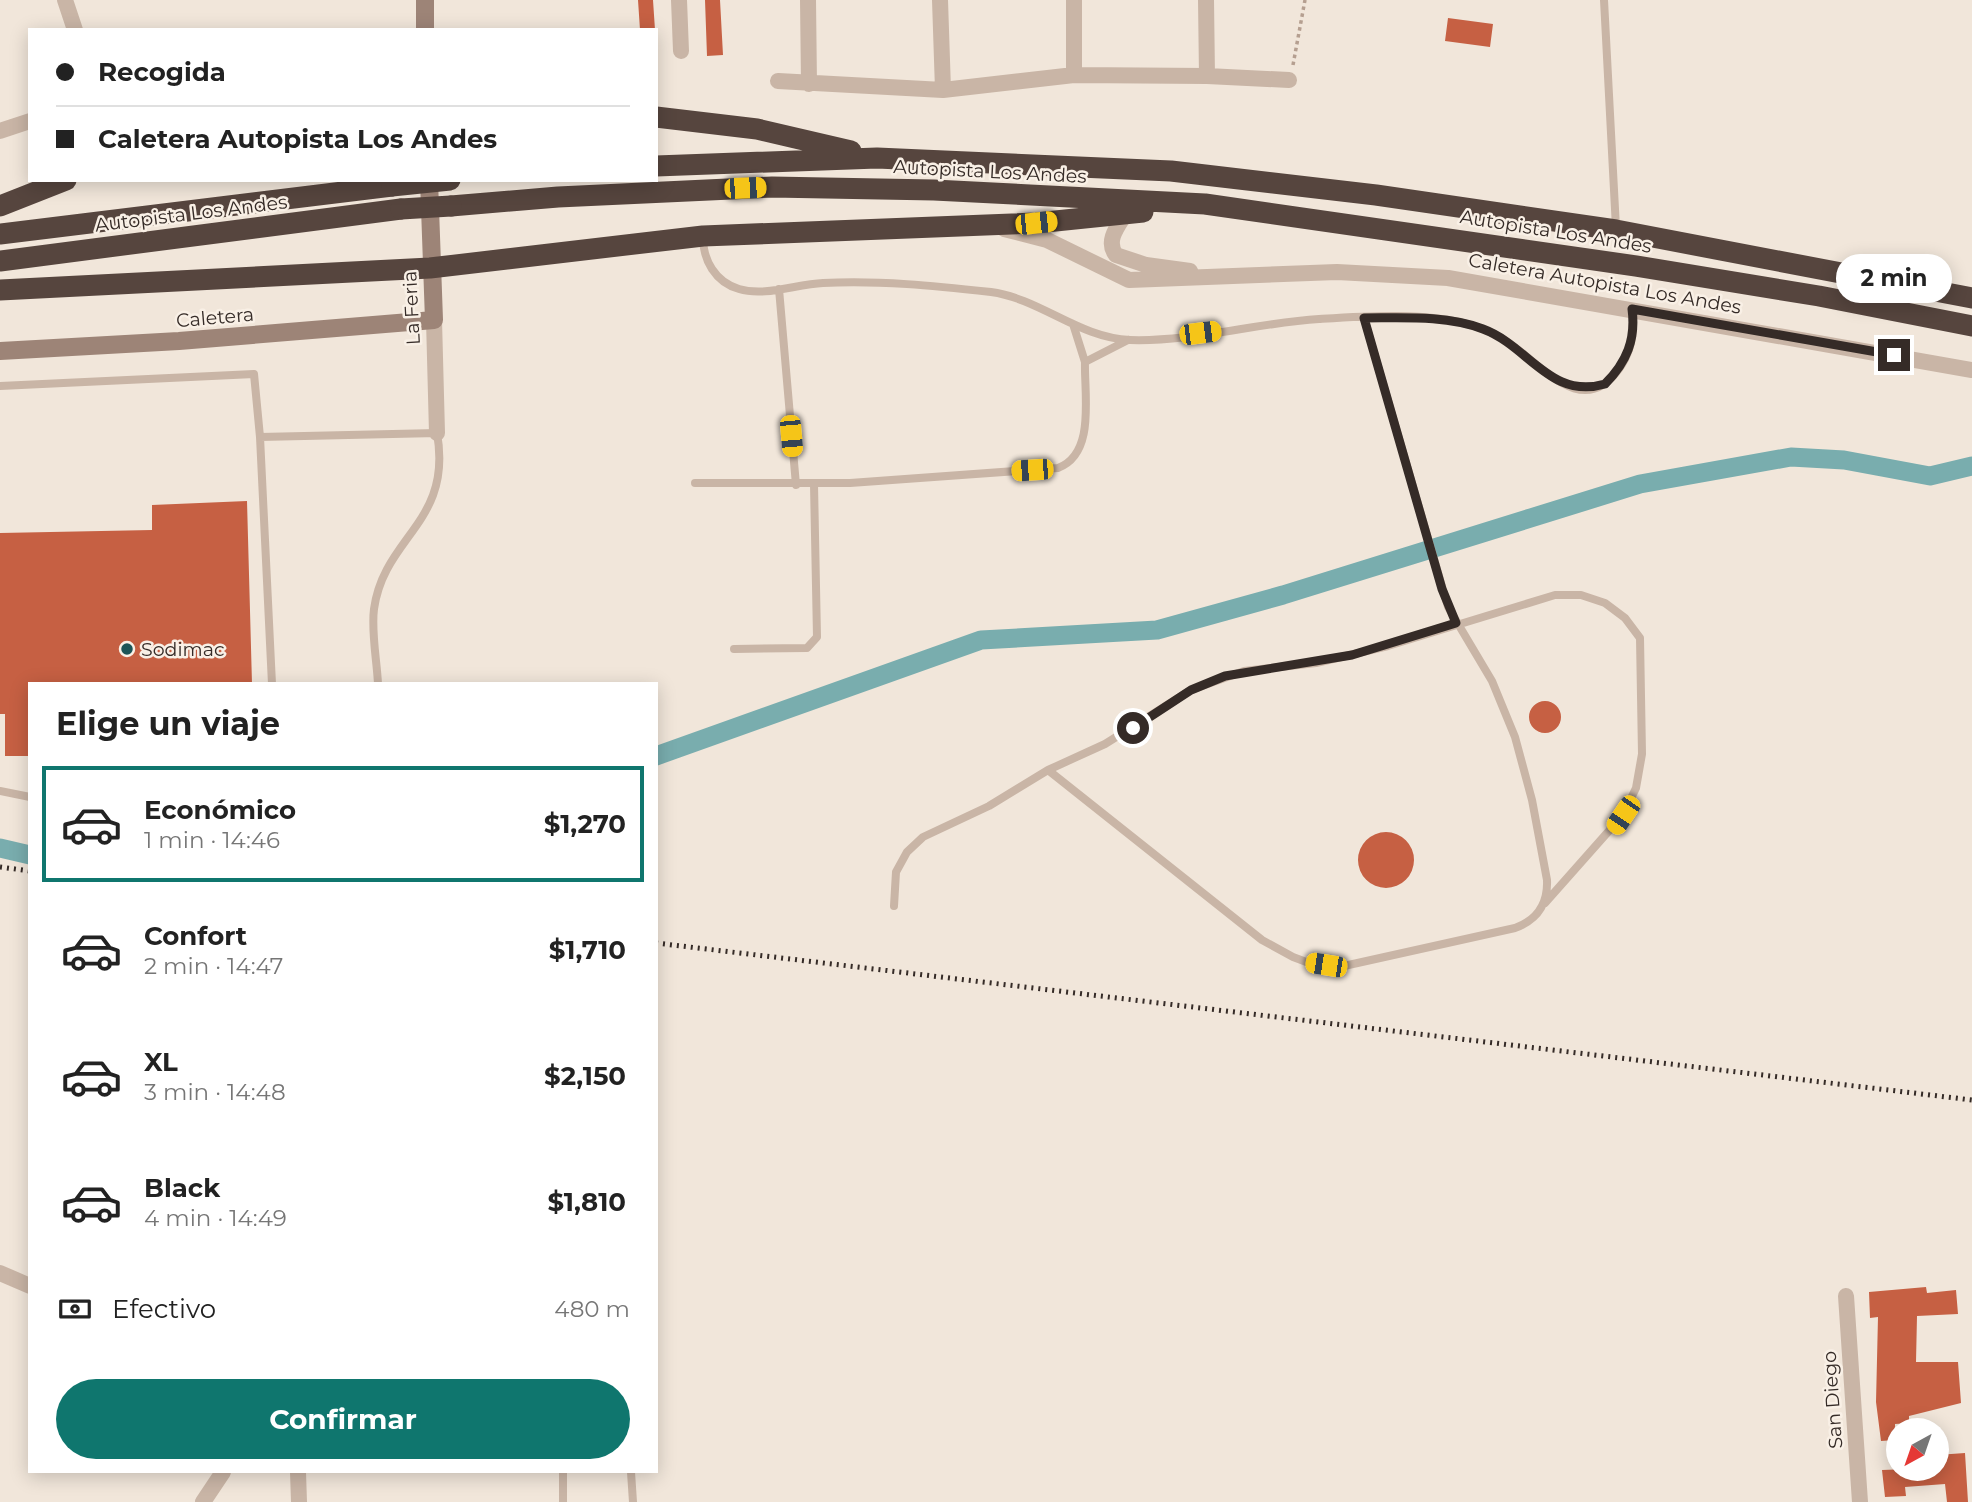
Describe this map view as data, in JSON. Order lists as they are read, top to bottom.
{
  "streets": {
    "highway": ["Autopista Los Andes"],
    "main road": ["La Feria", "Caletera"],
    "street": ["Caletera Autopista Los Andes", "San Diego"]
  },
  "crossings": [
    ["La Feria", "Caletera"]
  ],
  "places": ["Sodimac"],
  "north": "bottom left",
  "page": {
    "banner": ["Recogida", "Caletera Autopista Los Andes"],
    "bubble": "2 min",
    "heading": "Elige un viaje",
    "list": [
      {
        "name": "Económico",
        "note": "1 min · 14:46",
        "value": "$1,270"
      },
      {
        "name": "Confort",
        "note": "2 min · 14:47",
        "value": "$1,710"
      },
      {
        "name": "XL",
        "note": "3 min · 14:48",
        "value": "$2,150"
      },
      {
        "name": "Black",
        "note": "4 min · 14:49",
        "value": "$1,810"
      }
    ],
    "pay": ["Efectivo", "480 m"],
    "buttons": "Confirmar"
  }
}
